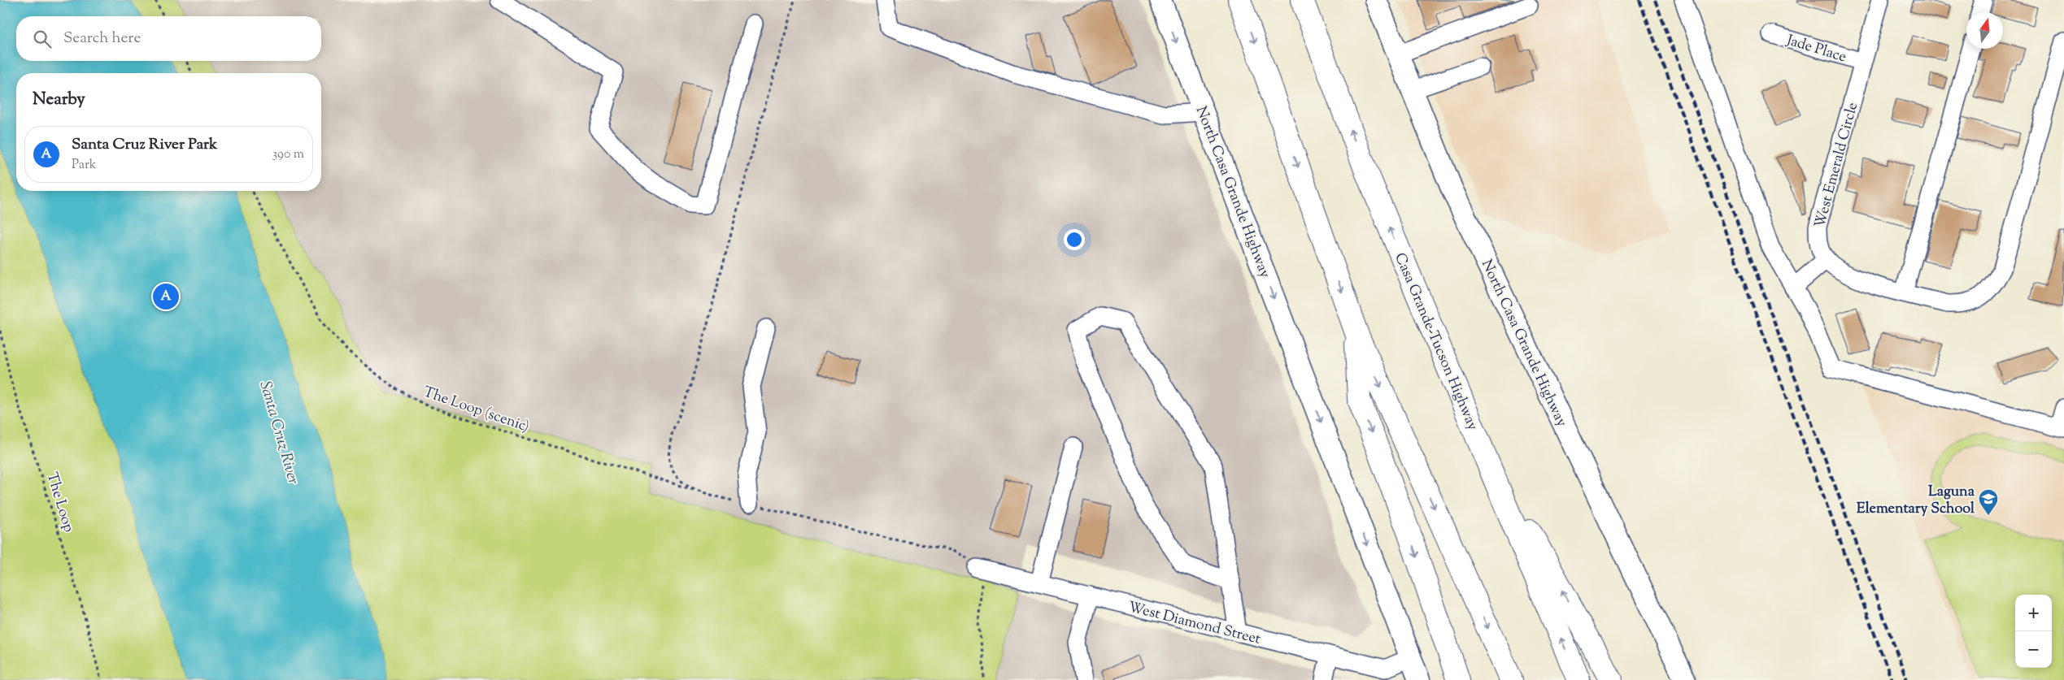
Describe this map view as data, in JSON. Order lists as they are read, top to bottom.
{
  "streets": {
    "highway": ["Casa Grande-Tucson Highway"],
    "main road": ["North Casa Grande Highway"],
    "street": ["Jade Place", "West Emerald Circle", "West Diamond Street"],
    "path": ["The Loop (scenic)", "The Loop"]
  },
  "crossings": [
    ["Jade Place", "West Emerald Circle"],
    ["North Casa Grande Highway", "West Diamond Street"]
  ],
  "one_way": ["North Casa Grande Highway"],
  "water": ["Santa Cruz River"],
  "places": {
    "school or university": ["Laguna Elementary School"]
  },
  "north": "top",
  "page": {
    "search": "Search here",
    "heading": "Nearby",
    "list": [
      {
        "mark": "A",
        "name": "Santa Cruz River Park",
        "note": "Park",
        "value": "390 m"
      }
    ],
    "pins": "A",
    "map_buttons": ["+", "−"]
  }
}
